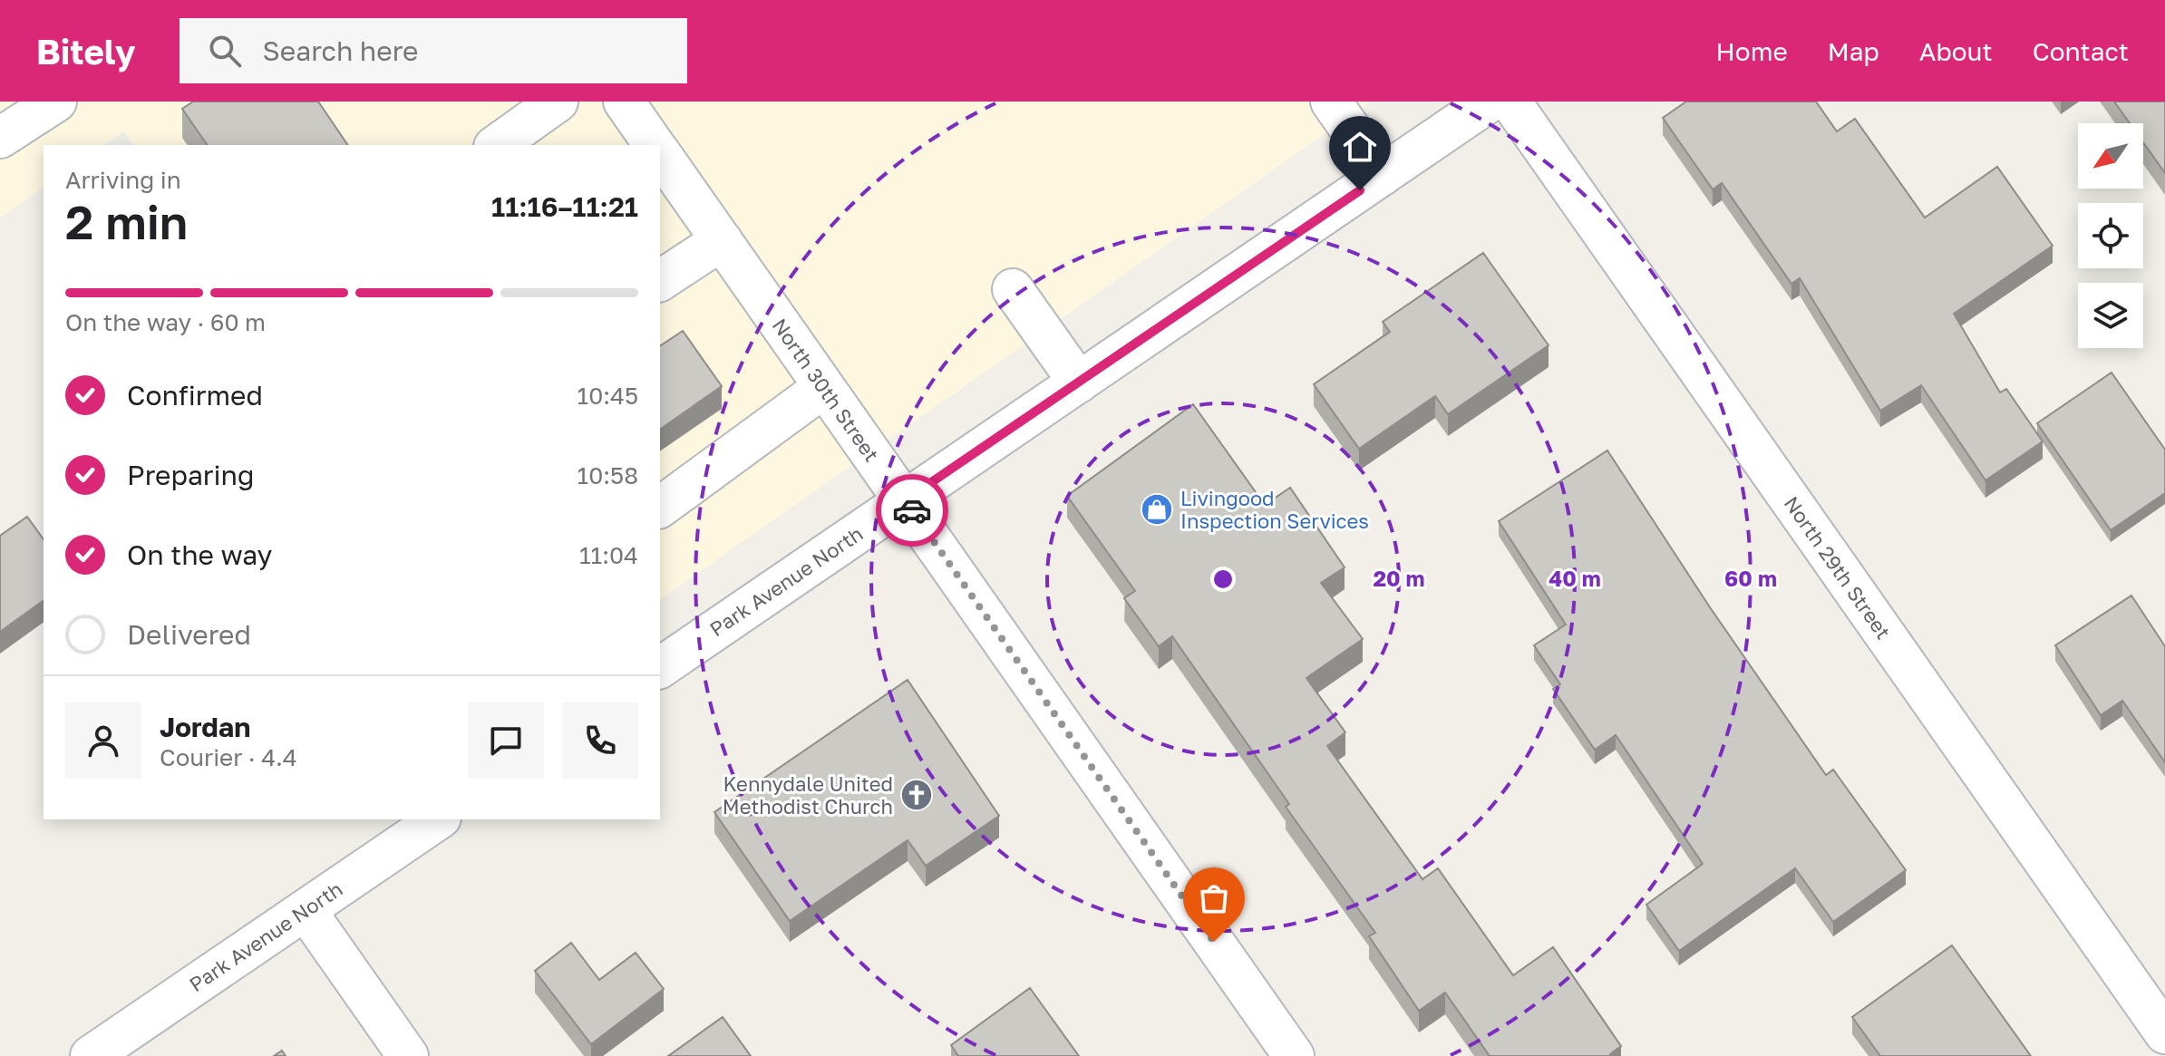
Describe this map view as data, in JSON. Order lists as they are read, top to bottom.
{
  "streets": {
    "street": ["North 30th Street", "North 29th Street", "Park Avenue North"]
  },
  "crossings": [
    ["North 30th Street", "Park Avenue North"]
  ],
  "places": {
    "shop": ["Livingood Inspection Services"],
    "church": ["Kennydale United Methodist Church"]
  },
  "north": "bottom left",
  "page": {
    "header": "Bitely",
    "search": "Search here",
    "nav": [
      "Home",
      "Map",
      "About",
      "Contact"
    ],
    "heading": ["2 min", "Arriving in", "11:16–11:21"],
    "panel": ["Jordan", "Courier · 4.4"],
    "bar": "On the way · 60 m",
    "list": [
      ["Confirmed", "10:45"],
      ["Preparing", "10:58"],
      ["On the way", "11:04"],
      "Delivered"
    ]
  },
  "rings": ["20 m", "40 m", "60 m"]
}
